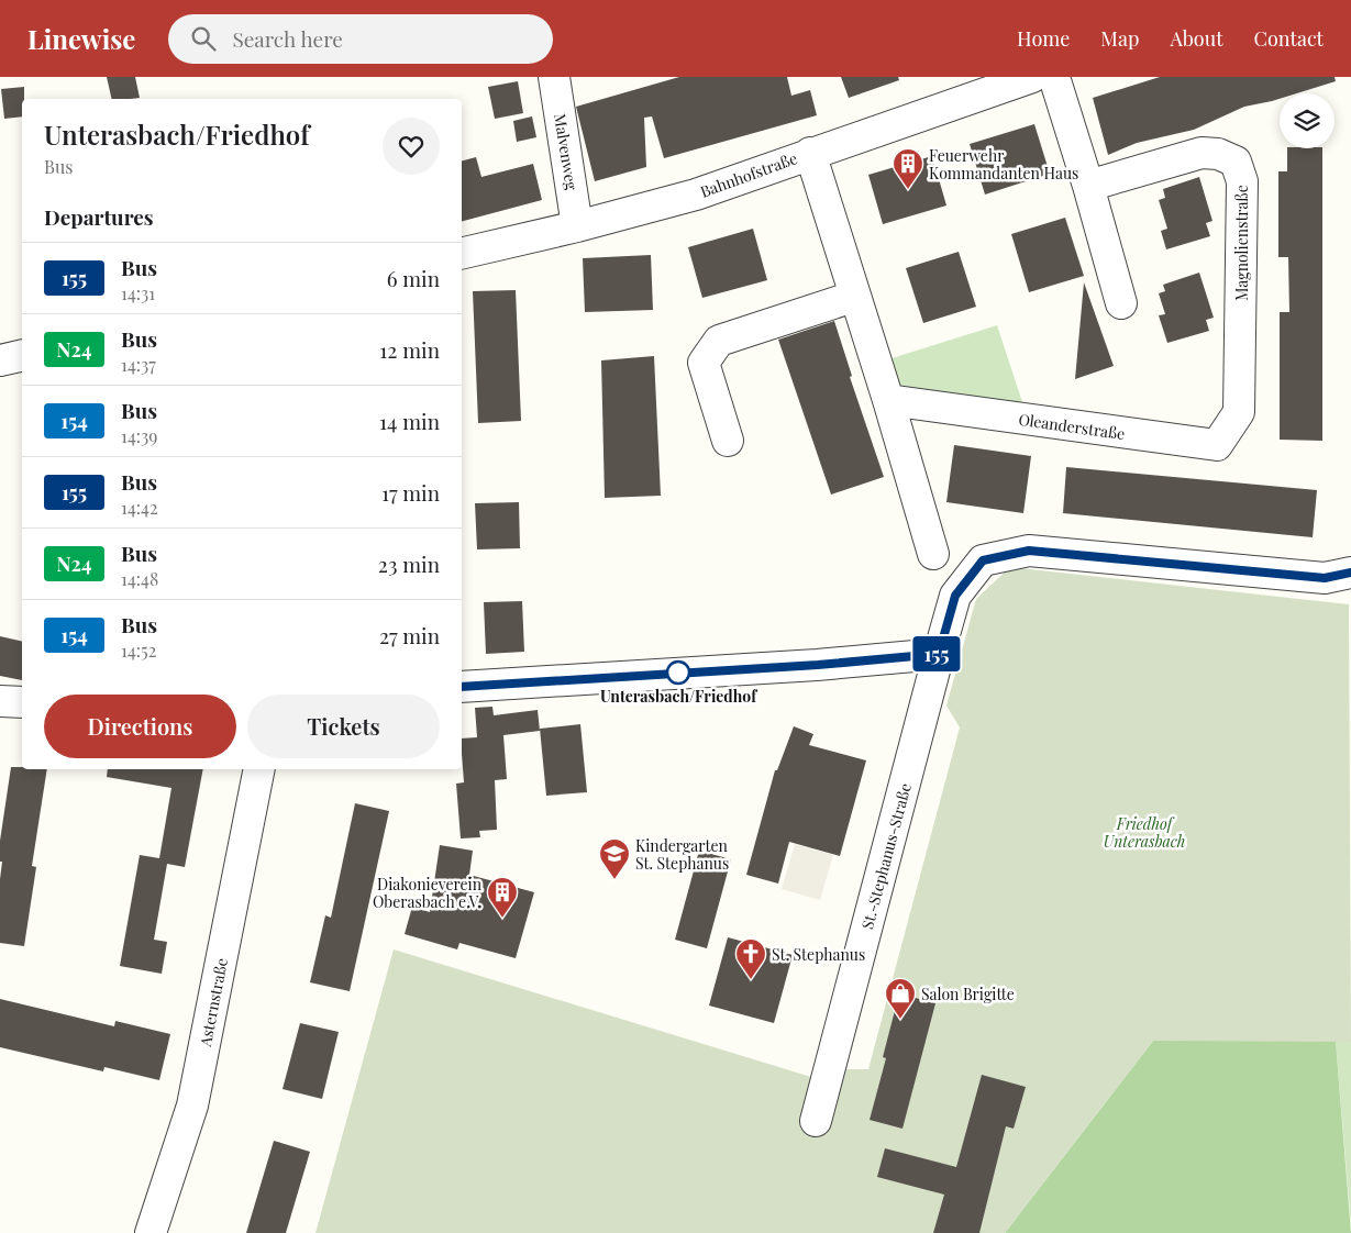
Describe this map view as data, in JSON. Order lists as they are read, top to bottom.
{
  "streets": {
    "street": [
      "Malvenweg",
      "Bahnhofstraße",
      "Magnolienstraße",
      "Oleanderstraße",
      "St.-Stephanus-Straße",
      "Asternstraße"
    ]
  },
  "crossings": [
    ["Malvenweg", "Bahnhofstraße"],
    ["Magnolienstraße", "Oleanderstraße"]
  ],
  "parks": ["Friedhof Unterasbach"],
  "places": {
    "building": ["Feuerwehr Kommandanten Haus", "Diakonieverein Oberasbach e.V."],
    "other": ["Unterasbach/Friedhof"],
    "school or university": ["Kindergarten St. Stephanus"],
    "church": ["St. Stephanus"],
    "shop": ["Salon Brigitte"]
  },
  "lines": ["bus line 155"],
  "page": {
    "header": "Linewise",
    "search": "Search here",
    "nav": [
      "Home",
      "Map",
      "About",
      "Contact"
    ],
    "on_map": "155",
    "heading": [
      ["Unterasbach/Friedhof", "Bus"],
      "Departures"
    ],
    "list": [
      {
        "mark": "155",
        "name": "Bus",
        "note": "14:31",
        "value": "6 min"
      },
      {
        "mark": "N24",
        "name": "Bus",
        "note": "14:37",
        "value": "12 min"
      },
      {
        "mark": "154",
        "name": "Bus",
        "note": "14:39",
        "value": "14 min"
      },
      {
        "mark": "155",
        "name": "Bus",
        "note": "14:42",
        "value": "17 min"
      },
      {
        "mark": "N24",
        "name": "Bus",
        "note": "14:48",
        "value": "23 min"
      },
      {
        "mark": "154",
        "name": "Bus",
        "note": "14:52",
        "value": "27 min"
      }
    ],
    "buttons": ["Directions", "Tickets"]
  }
}
